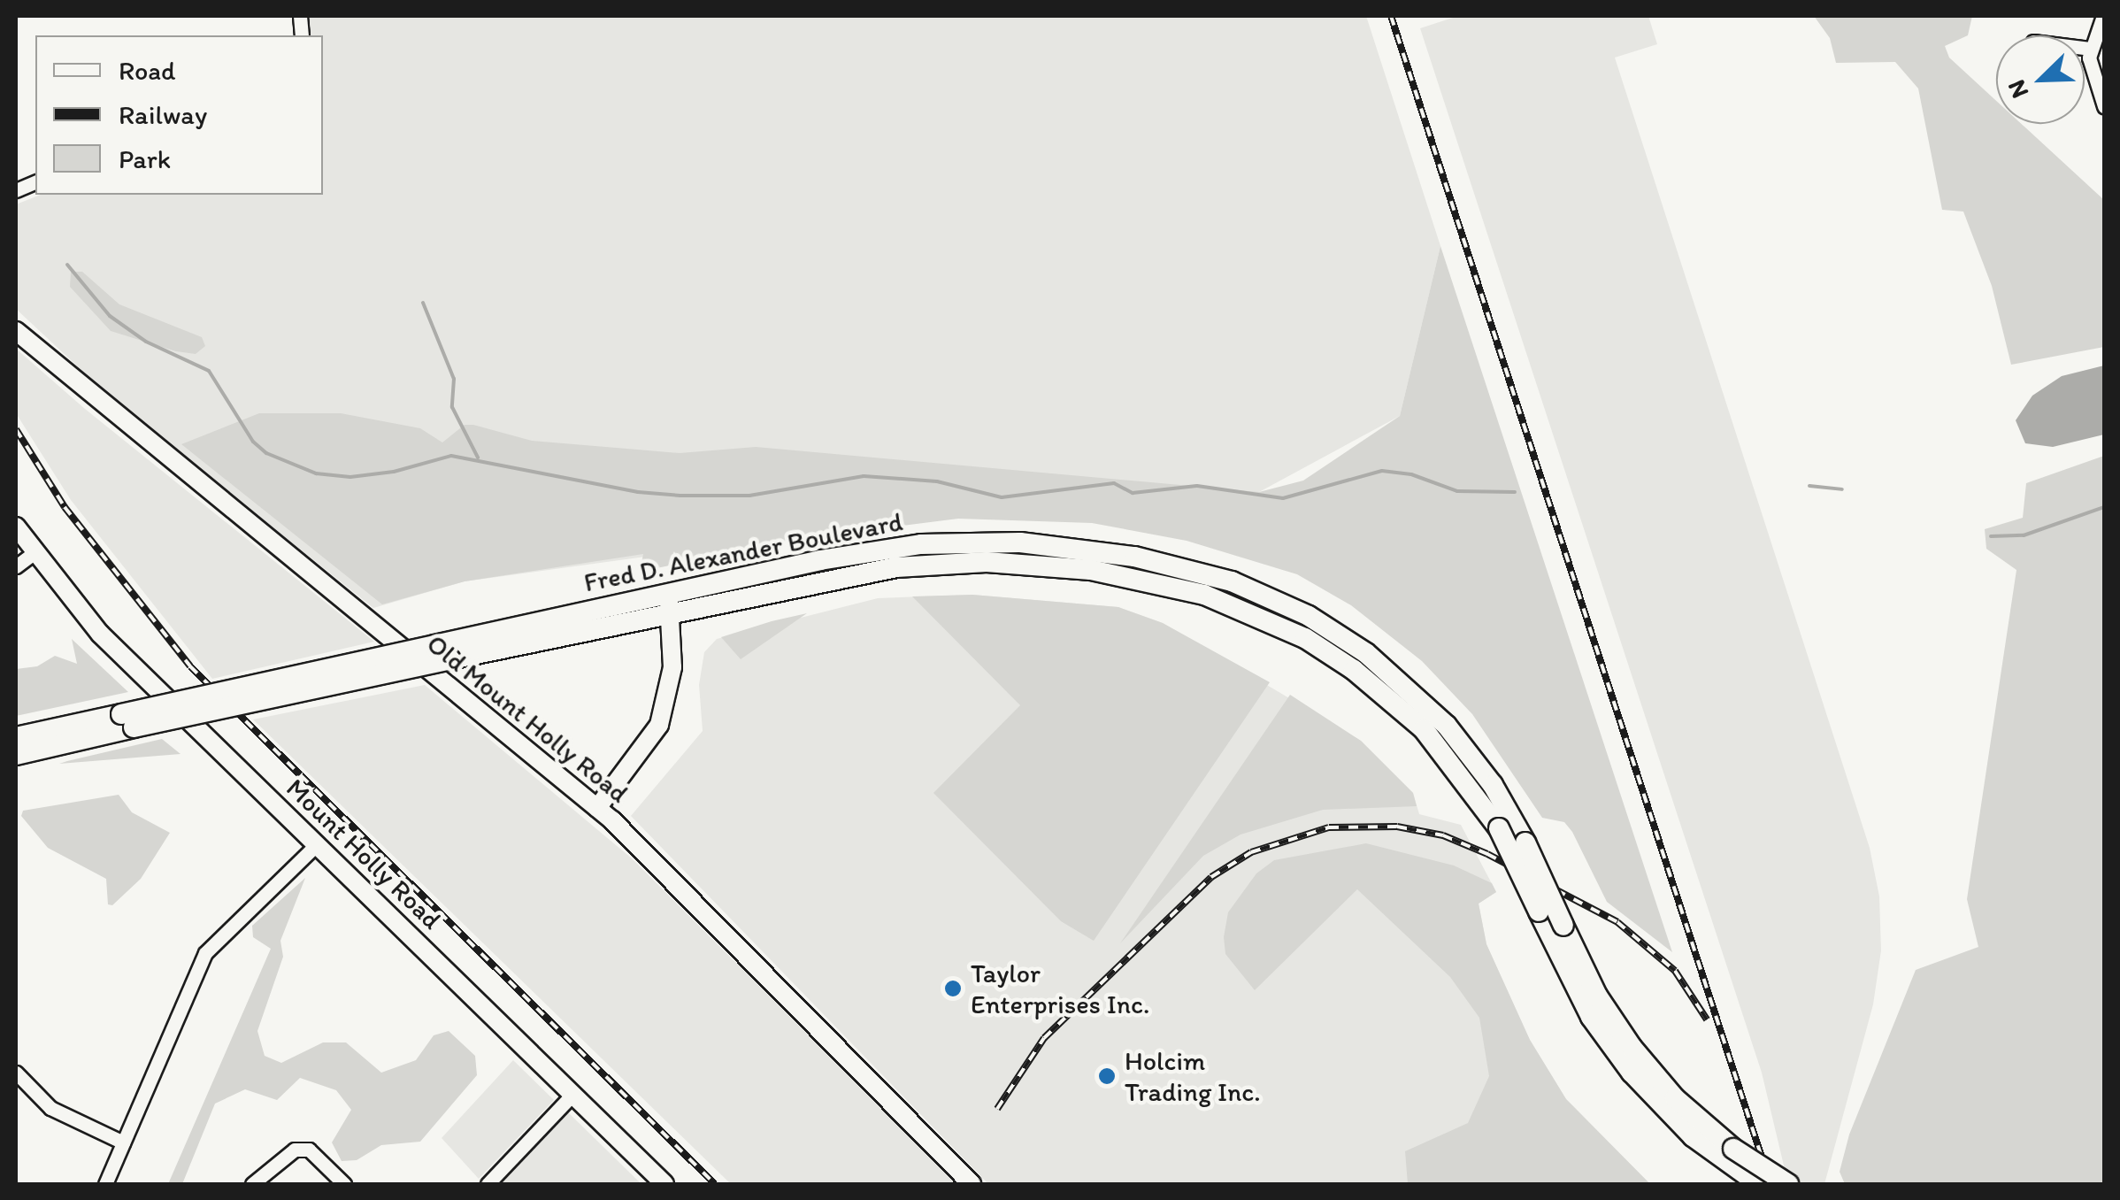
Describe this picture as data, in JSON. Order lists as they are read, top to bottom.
{
  "streets": {
    "main road": ["Fred D. Alexander Boulevard"],
    "street": ["Old Mount Holly Road", "Mount Holly Road"]
  },
  "places": ["Taylor Enterprises Inc.", "Holcim Trading Inc."],
  "legend": ["Road", "Railway", "Park"],
  "north": "bottom left"
}
